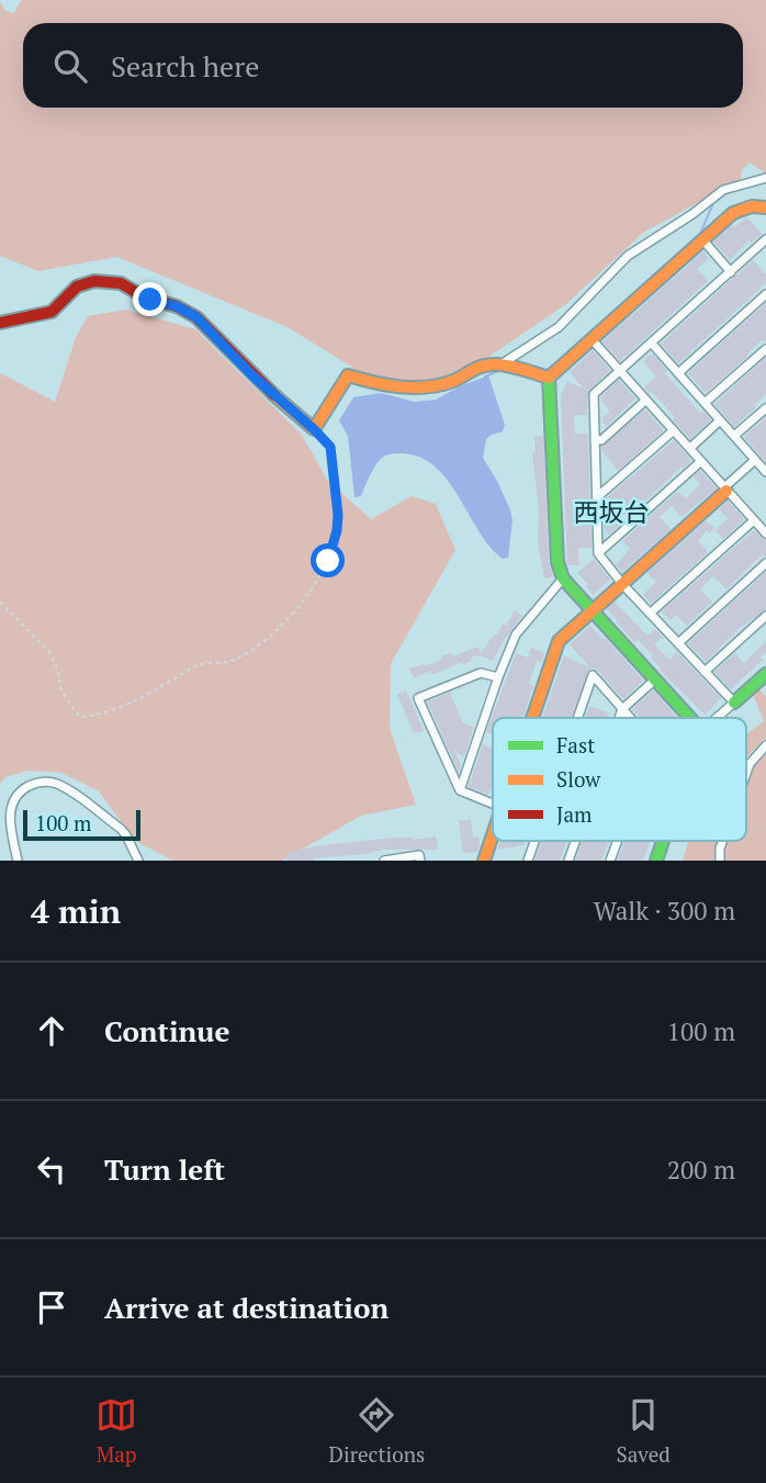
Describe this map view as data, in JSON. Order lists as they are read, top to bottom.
{
  "districts": ["西坂台"],
  "legend": ["Fast", "Slow", "Jam"],
  "scale_bar": "100 m",
  "page": {
    "search": "Search here",
    "scale": "100 m",
    "heading": ["4 min", "Walk · 300 m"],
    "list": [
      ["Continue", "100 m"],
      ["Turn left", "200 m"],
      "Arrive at destination"
    ],
    "nav": ["Map", "Directions", "Saved"]
  }
}
